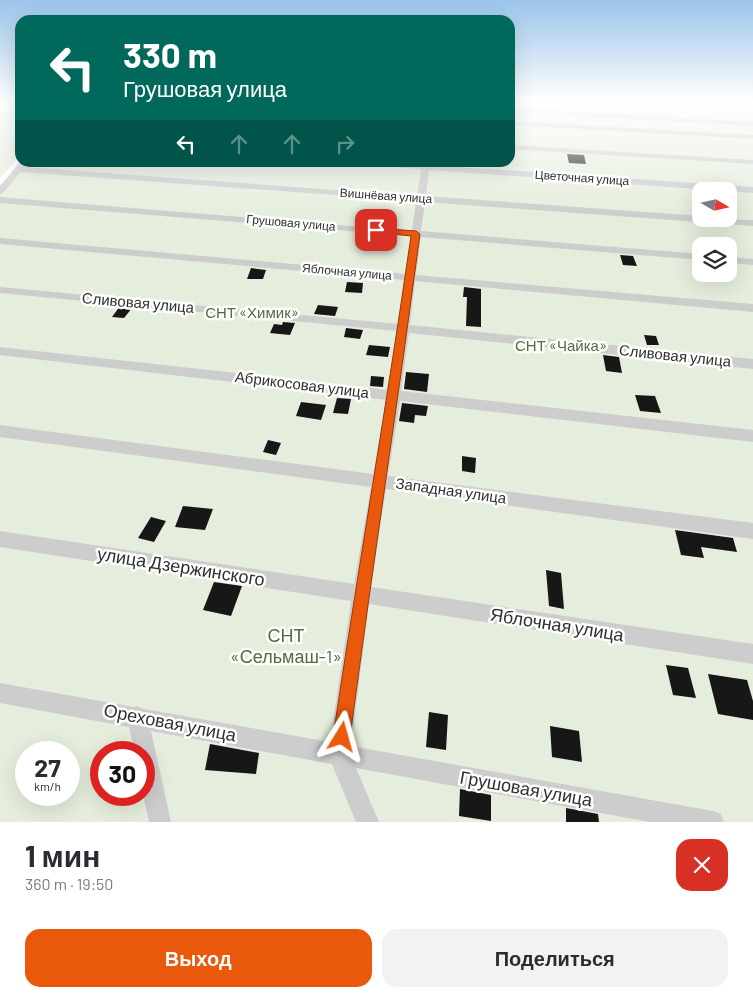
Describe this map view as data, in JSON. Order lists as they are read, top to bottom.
{
  "streets": {
    "street": [
      "Цветочная улица",
      "Вишнёвая улица",
      "Грушовая улица",
      "Яблочная улица",
      "Сливовая улица",
      "Абрикосовая улица",
      "Западная улица",
      "улица Дзержинского",
      "Ореховая улица"
    ]
  },
  "crossings": [
    ["Грушовая улица", "Ореховая улица"],
    ["Яблочная улица", "улица Дзержинского"]
  ],
  "parks": ["СНТ «Химик»", "СНТ «Чайка»", "СНТ «Сельмаш-1»"],
  "north": "right",
  "page": {
    "turn": ["330 m", "Грушовая улица"],
    "speed": "27 km/h",
    "limit": "30",
    "heading": ["1 мин", "360 m · 19:50"],
    "buttons": ["Выход", "Поделиться"]
  }
}
